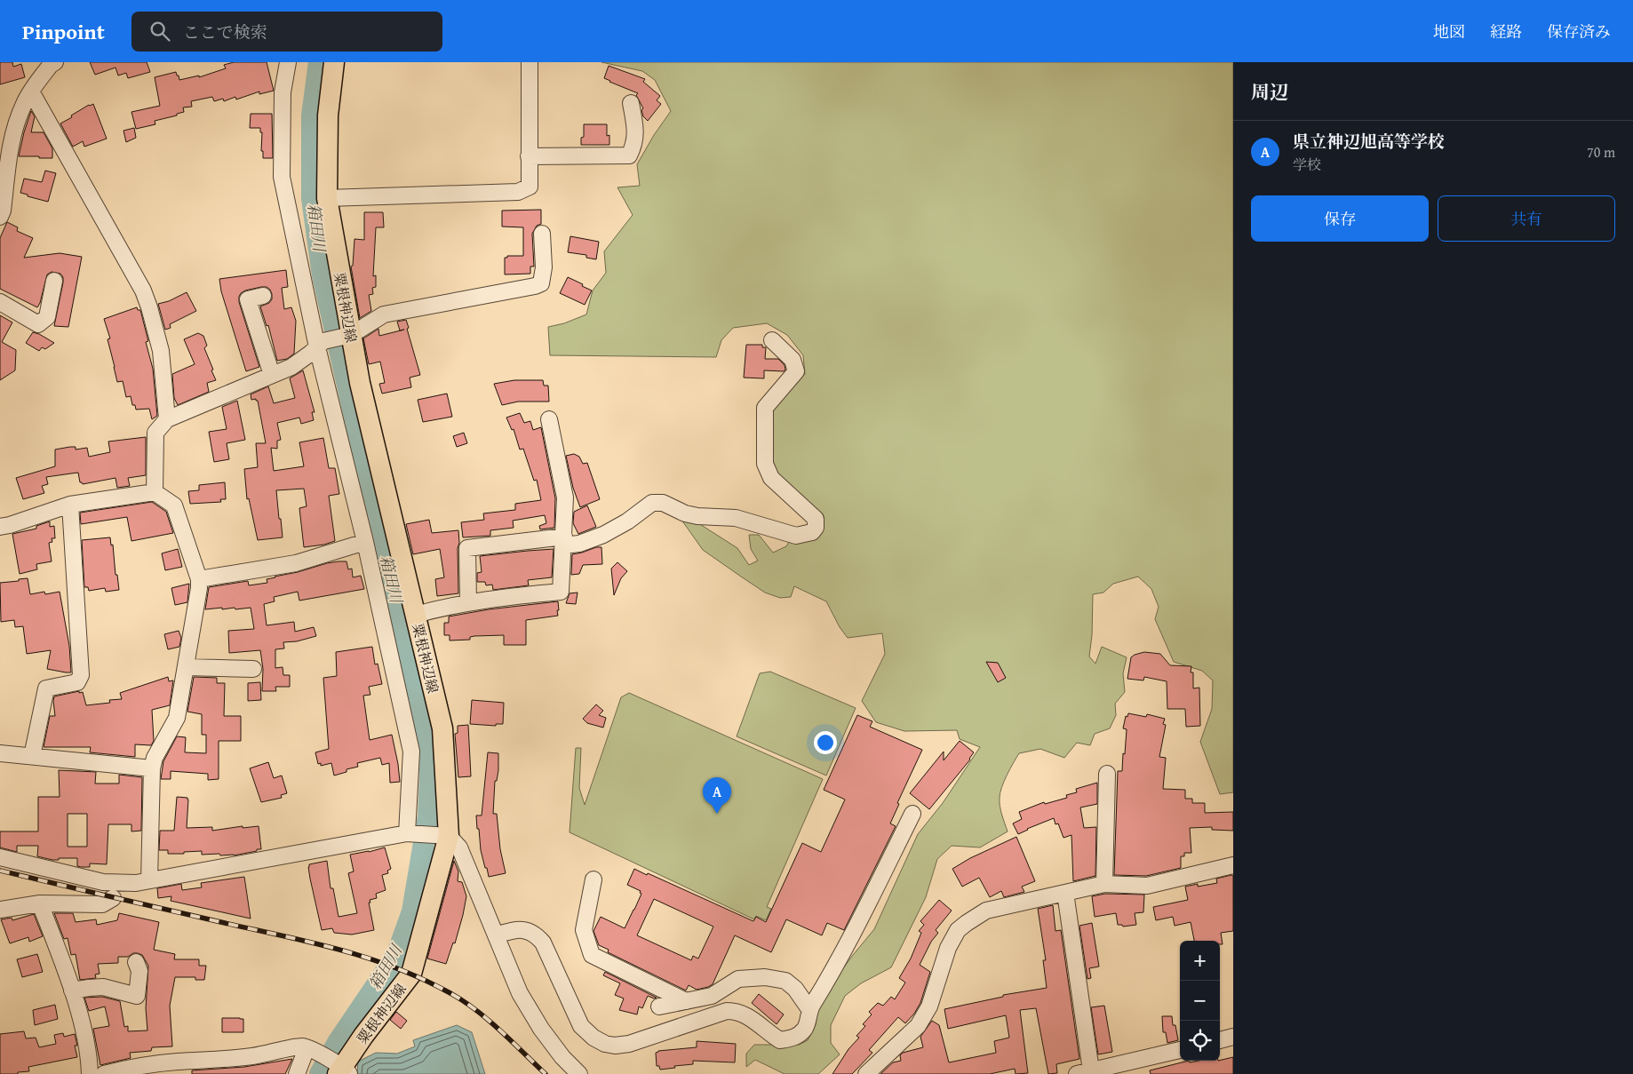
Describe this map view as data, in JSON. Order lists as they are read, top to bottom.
{
  "streets": {
    "main road": ["粟根神辺線"]
  },
  "water": ["箱田川"],
  "page": {
    "header": "Pinpoint",
    "search": "ここで検索",
    "nav": ["地図", "経路", "保存済み"],
    "heading": "周辺",
    "list": [
      {
        "mark": "A",
        "name": "県立神辺旭高等学校",
        "note": "学校",
        "value": "70 m"
      }
    ],
    "buttons": ["保存", "共有"],
    "pins": "A",
    "map_buttons": ["+", "−"]
  }
}
